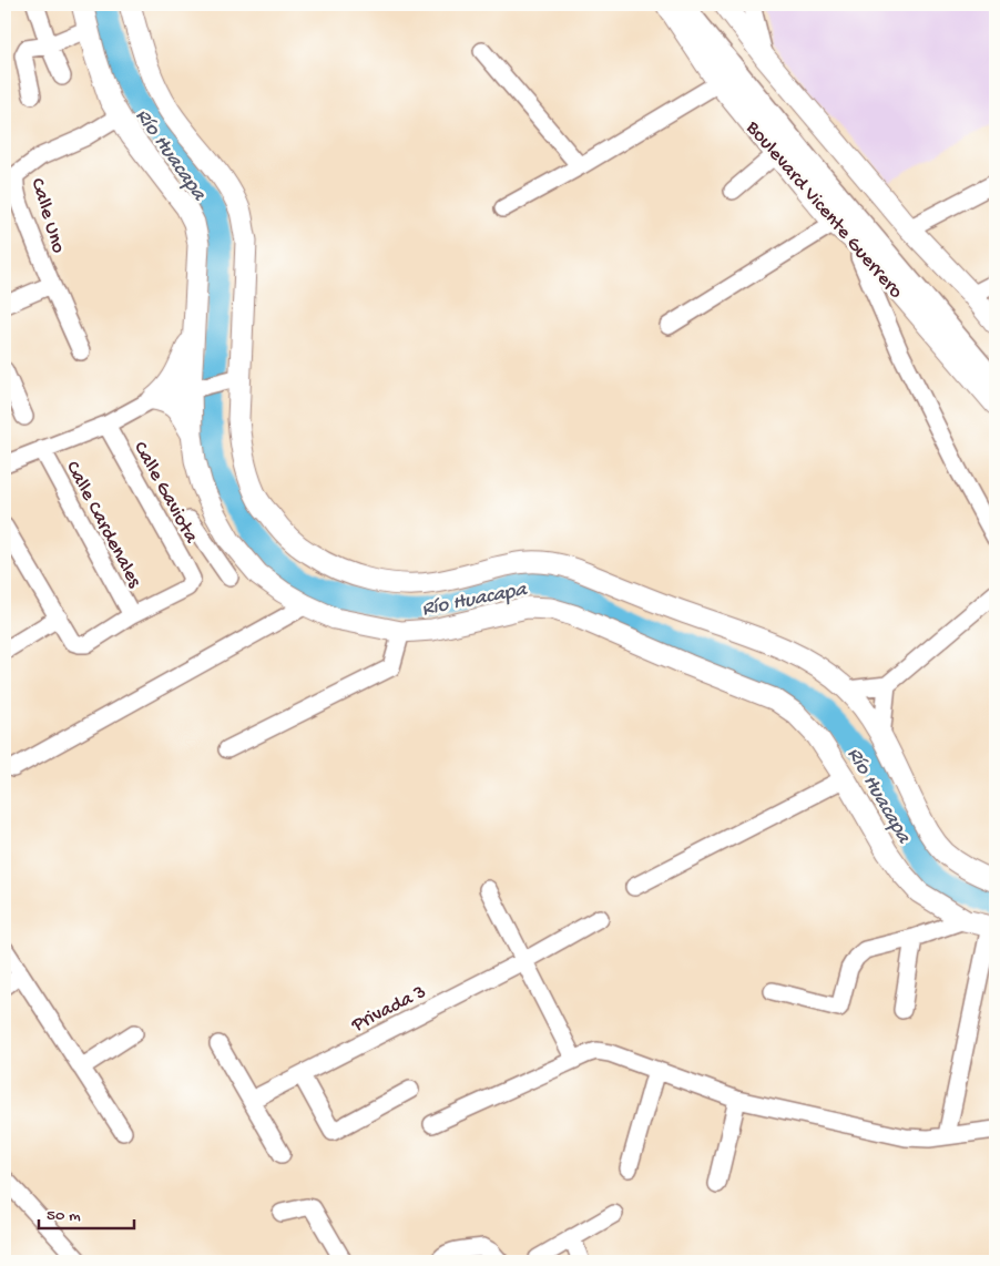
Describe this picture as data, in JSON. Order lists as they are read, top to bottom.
{
  "streets": {
    "highway": ["Boulevard Vicente Guerrero"],
    "street": [
      "Calle Uno",
      "Calle Gaviota",
      "Calle Cardenales",
      "Privada 3"
    ]
  },
  "crossings": [
    ["Calle Gaviota", "Calle Cardenales"]
  ],
  "water": ["Río Huacapa"],
  "scale_bar": "50 m"
}
